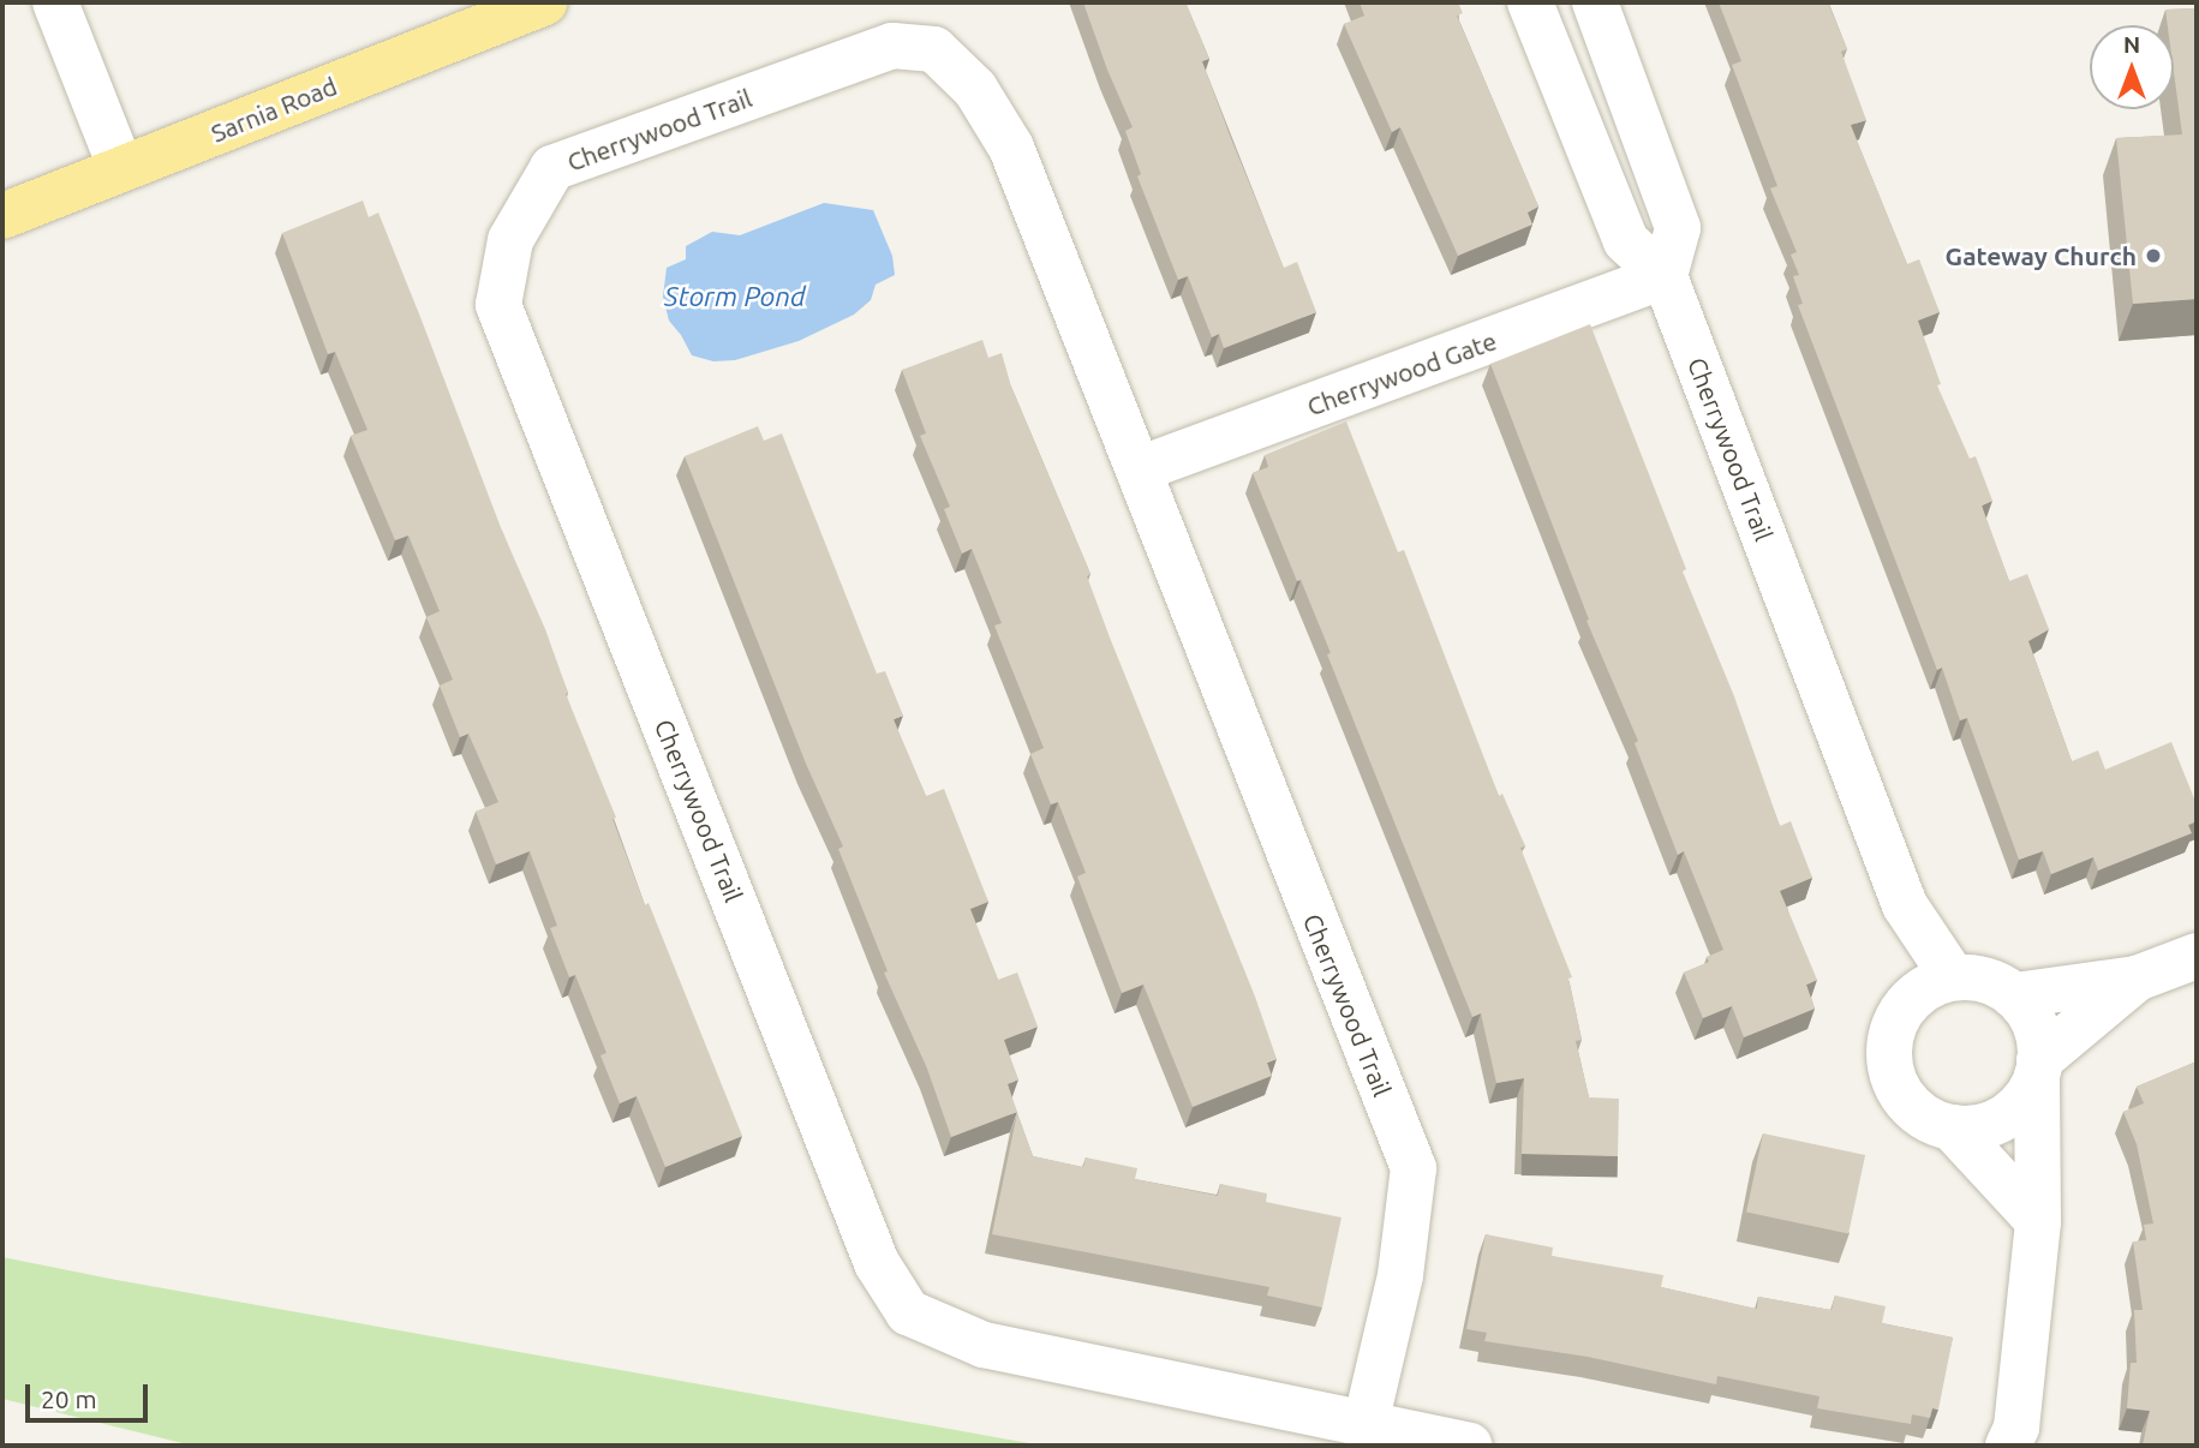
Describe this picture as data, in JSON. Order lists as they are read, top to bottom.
{
  "streets": {
    "main road": ["Sarnia Road"],
    "street": ["Cherrywood Trail", "Cherrywood Gate"]
  },
  "crossings": [
    ["Cherrywood Trail", "Cherrywood Gate"]
  ],
  "water": ["Storm Pond"],
  "places": ["Gateway Church"],
  "scale_bar": "20 m",
  "north": "top"
}
